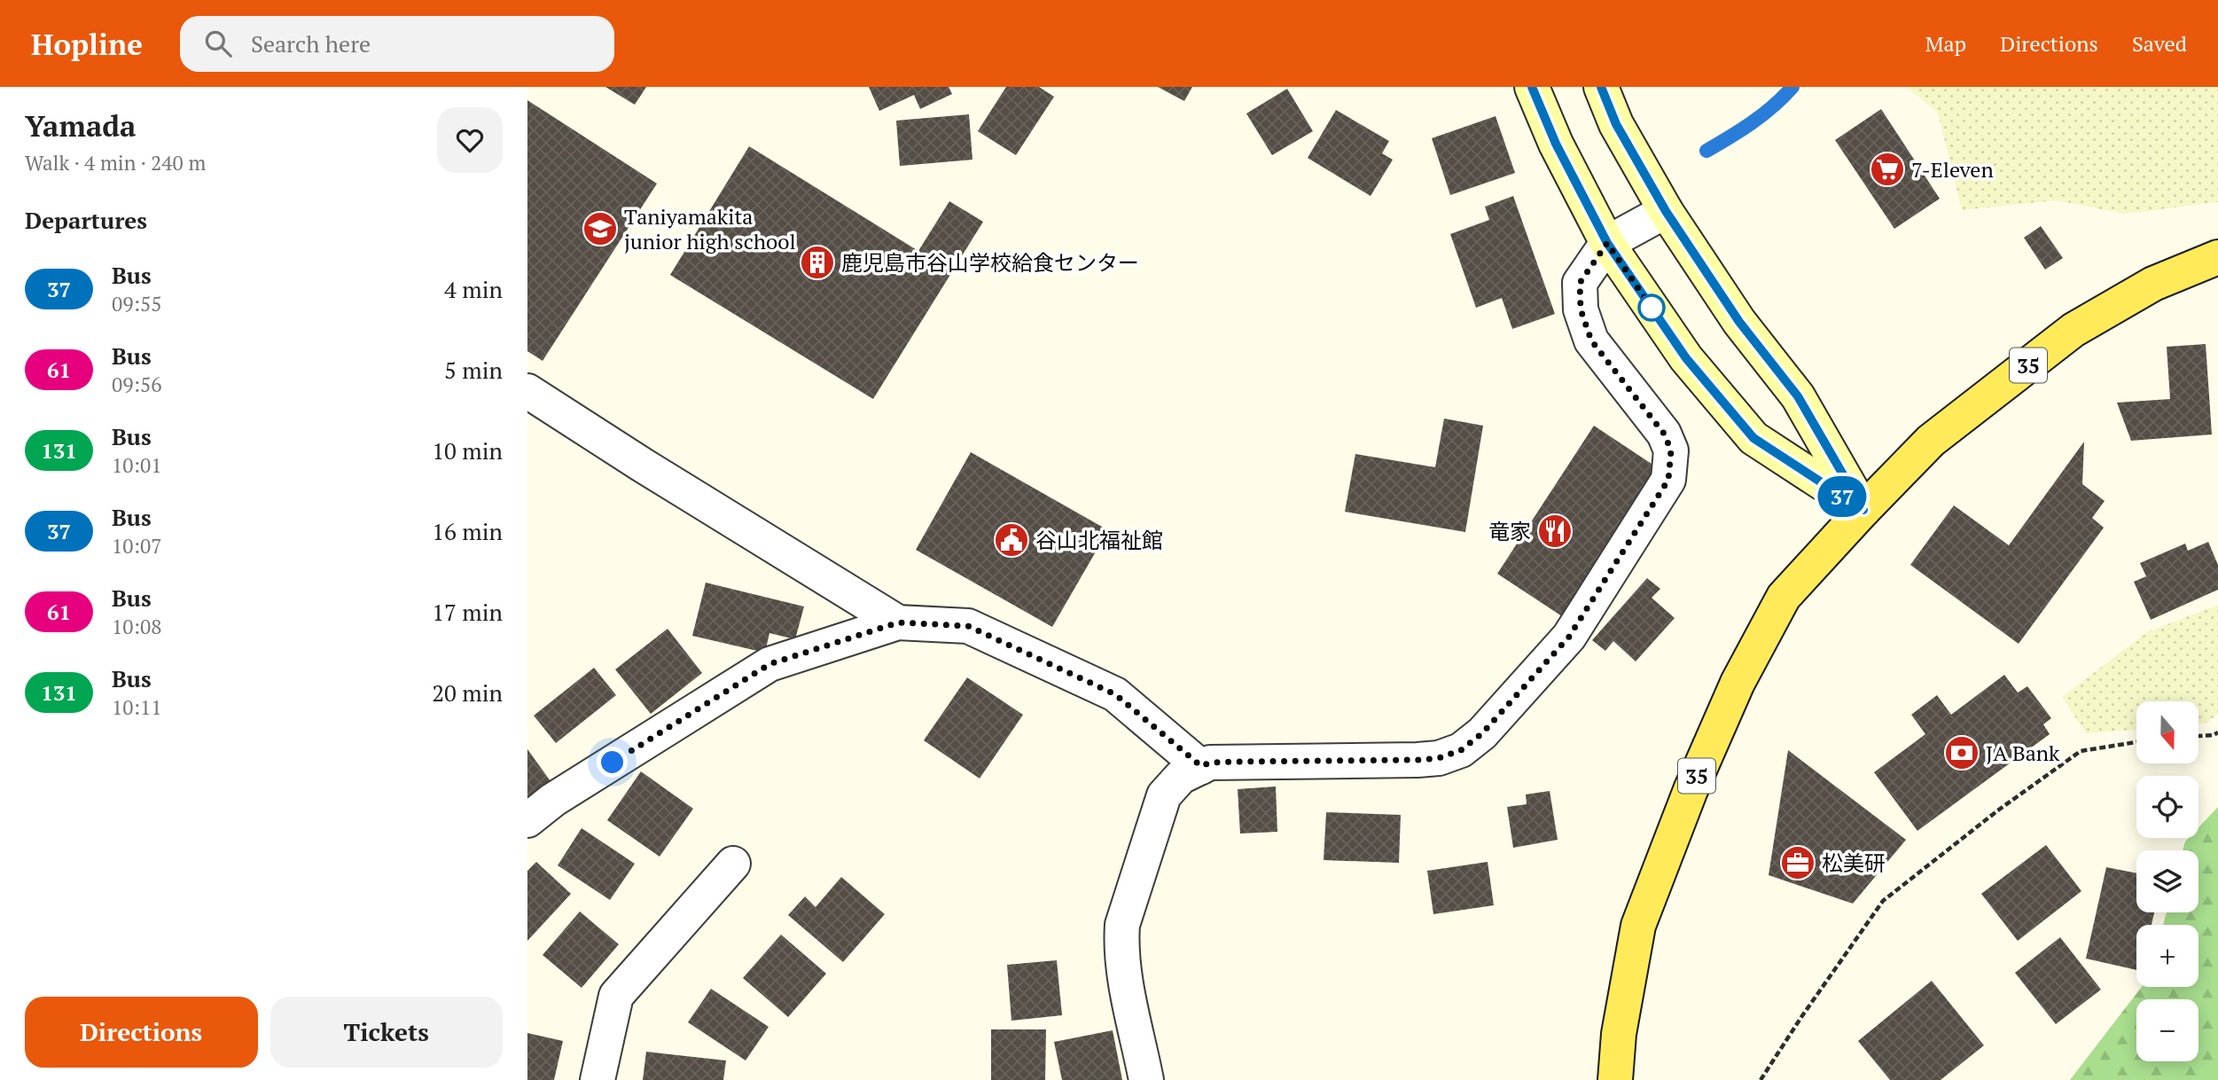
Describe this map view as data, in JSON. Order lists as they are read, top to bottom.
{
  "streets": {
    "main road": ["35"]
  },
  "places": {
    "supermarket": ["7-Eleven"],
    "school or university": ["Taniyamakita junior high school"],
    "building": ["鹿児島市谷山学校給食センター"],
    "restaurant": ["竜家"],
    "public building": ["谷山北福祉館"],
    "bank": ["JA Bank"],
    "office": ["松美研"]
  },
  "lines": ["bus line 37"],
  "north": "bottom",
  "page": {
    "header": "Hopline",
    "search": "Search here",
    "nav": ["Map", "Directions", "Saved"],
    "heading": [
      ["Yamada", "Walk · 4 min · 240 m"],
      "Departures"
    ],
    "on_map": "37",
    "list": [
      {
        "mark": "37",
        "name": "Bus",
        "note": "09:55",
        "value": "4 min"
      },
      {
        "mark": "61",
        "name": "Bus",
        "note": "09:56",
        "value": "5 min"
      },
      {
        "mark": "131",
        "name": "Bus",
        "note": "10:01",
        "value": "10 min"
      },
      {
        "mark": "37",
        "name": "Bus",
        "note": "10:07",
        "value": "16 min"
      },
      {
        "mark": "61",
        "name": "Bus",
        "note": "10:08",
        "value": "17 min"
      },
      {
        "mark": "131",
        "name": "Bus",
        "note": "10:11",
        "value": "20 min"
      }
    ],
    "map_buttons": ["+", "−"],
    "buttons": ["Directions", "Tickets"]
  }
}
